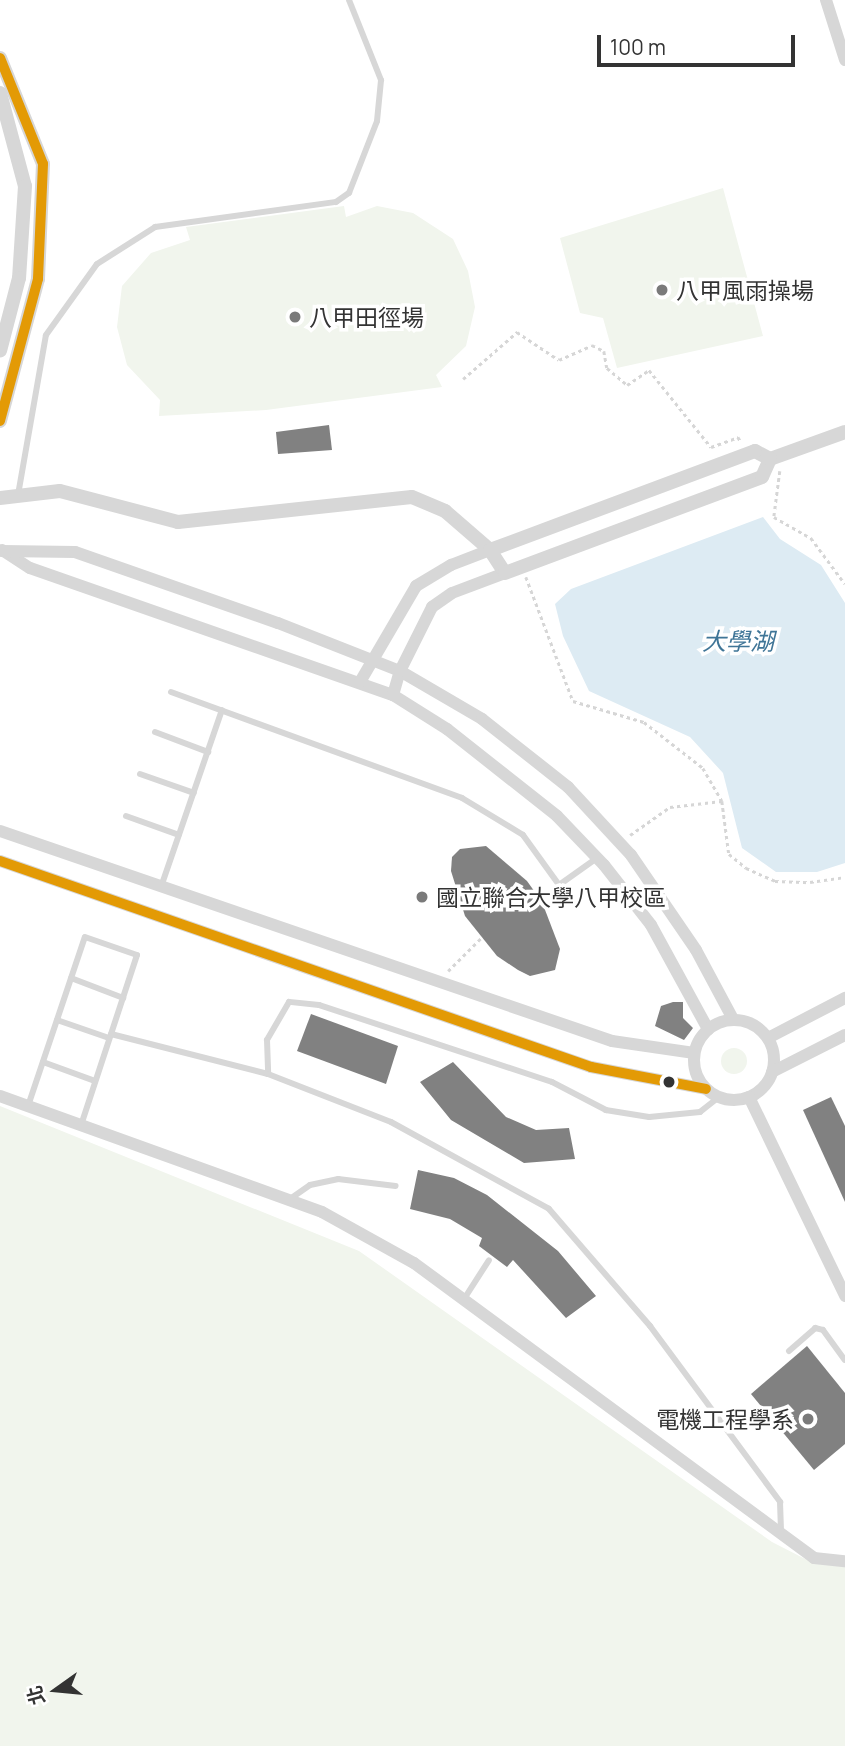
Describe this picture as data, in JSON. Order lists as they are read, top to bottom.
{
  "water": ["大學湖"],
  "places": [
    "八甲風雨操場",
    "八甲田徑場",
    "國立聯合大學八甲校區",
    "電機工程學系"
  ],
  "scale_bar": "100 m",
  "north": "left"
}
